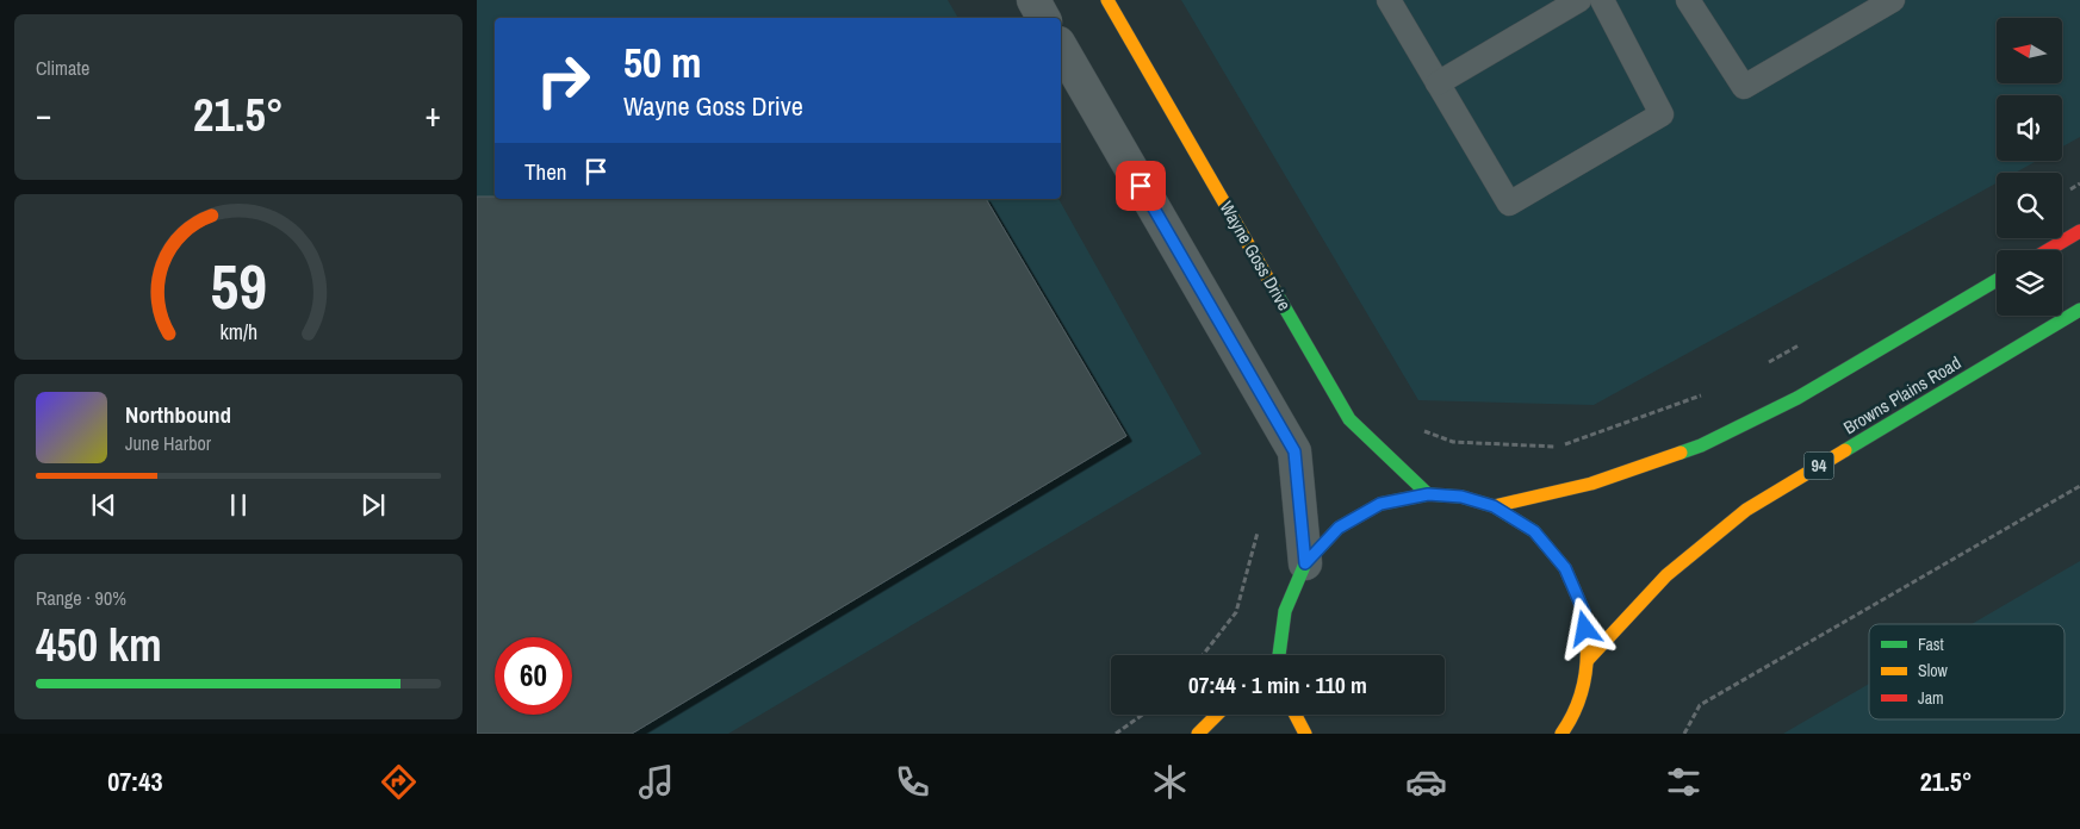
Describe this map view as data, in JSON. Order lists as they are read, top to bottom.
{
  "streets": {
    "main road": ["Wayne Goss Drive", "Browns Plains Road", "94"]
  },
  "legend": ["Fast", "Slow", "Jam"],
  "north": "left",
  "page": {
    "tile": [
      "Climate",
      ["Range · 90%", "450 km"]
    ],
    "turn": ["50 m", "Wayne Goss Drive"],
    "heat": ["−", "21.5°", "+"],
    "then": "Then",
    "song": ["Northbound", "June Harbor"],
    "limit": "60",
    "trip": "07:44 · 1 min · 110 m",
    "tabs": ["07:43", "21.5°"],
    "gauge": ["59", "km/h"]
  }
}
